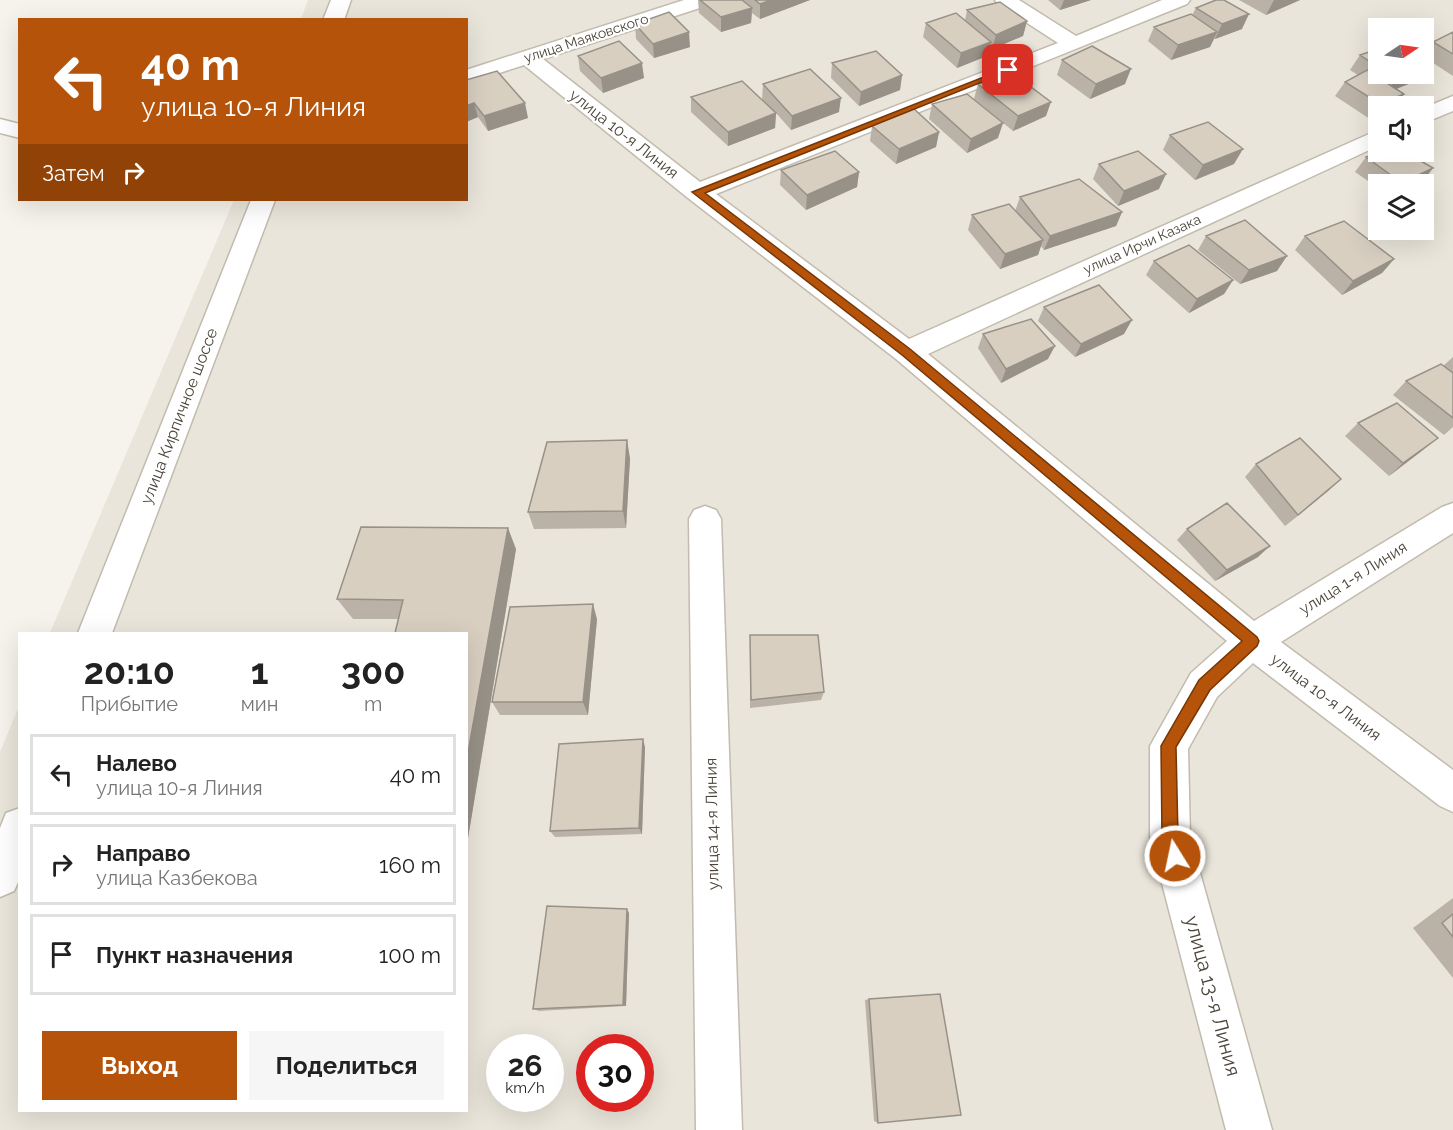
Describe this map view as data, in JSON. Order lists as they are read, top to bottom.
{
  "streets": {
    "street": [
      "улица Маяковского",
      "улица 10-я Линия",
      "улица Ирчи Казака",
      "улица Кирпичное шоссе",
      "улица 1-я Линия",
      "улица 14-я Линия",
      "улица 13-я Линия"
    ]
  },
  "crossings": [
    ["улица Маяковского", "улица 10-я Линия"],
    ["улица 10-я Линия", "улица Ирчи Казака"],
    ["улица 10-я Линия", "улица 1-я Линия"],
    ["улица 10-я Линия", "улица 13-я Линия"],
    ["улица 1-я Линия", "улица 13-я Линия"]
  ],
  "north": "right",
  "page": {
    "turn": ["40 m", "улица 10-я Линия"],
    "then": "Затем",
    "eta": [
      "20:10",
      "Прибытие",
      "1",
      "мин",
      "300",
      "m"
    ],
    "list": [
      {
        "name": "Налево",
        "note": "улица 10-я Линия",
        "value": "40 m"
      },
      {
        "name": "Направо",
        "note": "улица Казбекова",
        "value": "160 m"
      },
      {
        "name": "Пункт назначения",
        "value": "100 m"
      }
    ],
    "buttons": ["Выход", "Поделиться"],
    "speed": "26 km/h",
    "limit": "30"
  }
}
